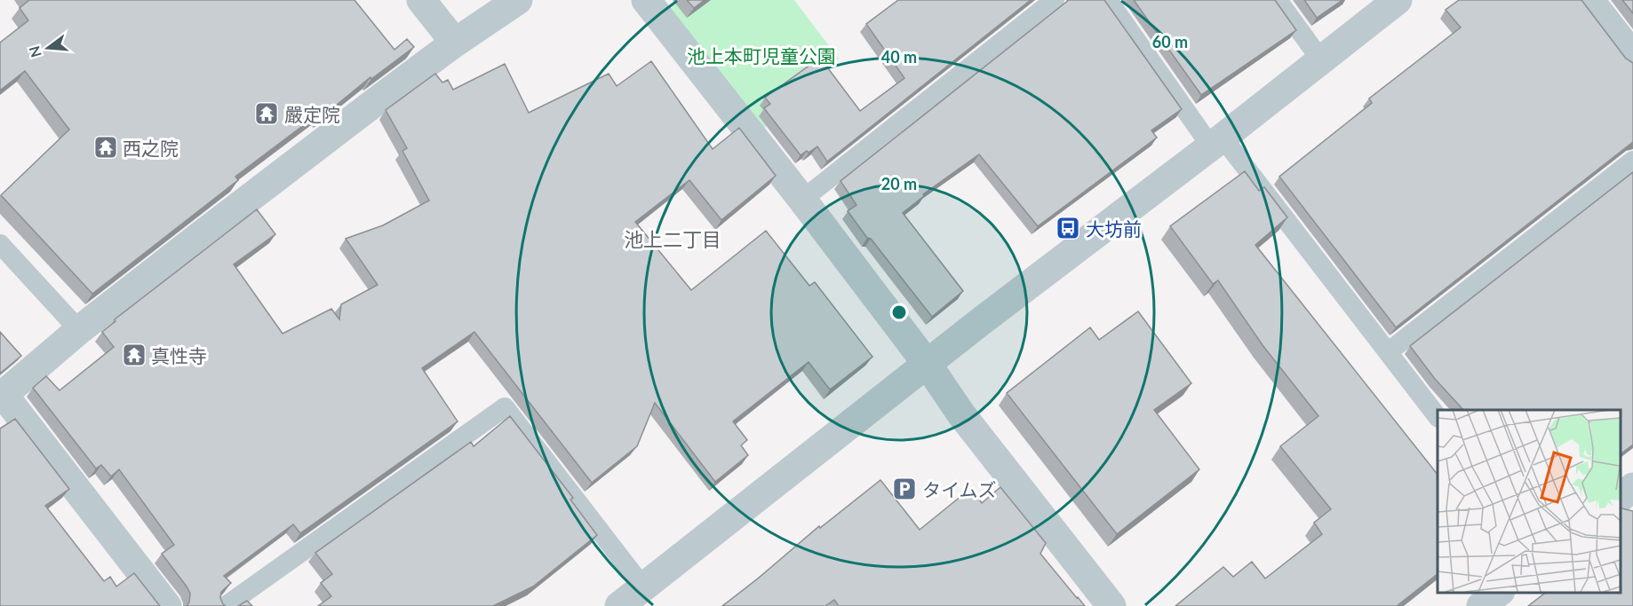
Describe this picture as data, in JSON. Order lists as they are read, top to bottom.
{
  "districts": ["池上二丁目"],
  "parks": ["池上本町児童公園"],
  "places": {
    "temple": ["嚴定院", "西之院", "真性寺"],
    "bus stop": ["大坊前"],
    "parking": ["タイムズ"]
  },
  "north": "left",
  "rings": ["60 m", "40 m", "20 m"]
}
